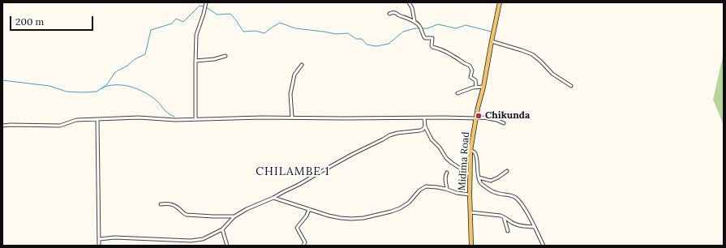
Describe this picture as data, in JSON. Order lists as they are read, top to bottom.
{
  "streets": {
    "main road": ["Midima Road"]
  },
  "districts": ["CHILAMBE 1"],
  "places": ["Chikunda"],
  "scale_bar": "200 m"
}
